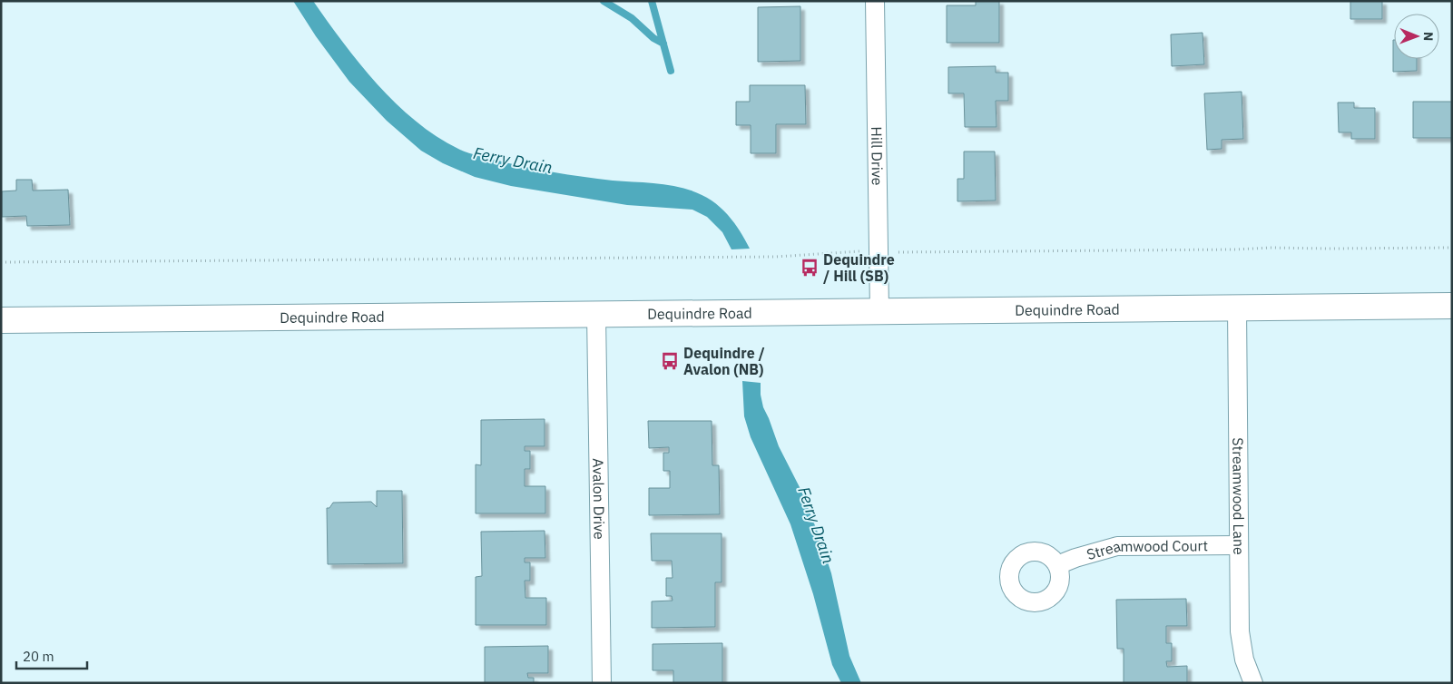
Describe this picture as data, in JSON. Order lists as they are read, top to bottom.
{
  "streets": {
    "main road": ["Dequindre Road"],
    "street": [
      "Hill Drive",
      "Streamwood Lane",
      "Avalon Drive",
      "Streamwood Court"
    ]
  },
  "crossings": [
    ["Hill Drive", "Dequindre Road"],
    ["Dequindre Road", "Streamwood Lane"],
    ["Dequindre Road", "Avalon Drive"],
    ["Streamwood Lane", "Streamwood Court"]
  ],
  "water": ["Ferry Drain"],
  "places": {
    "bus stop": ["Dequindre / Hill (SB)", "Dequindre / Avalon (NB)"]
  },
  "scale_bar": "20 m",
  "north": "right"
}
